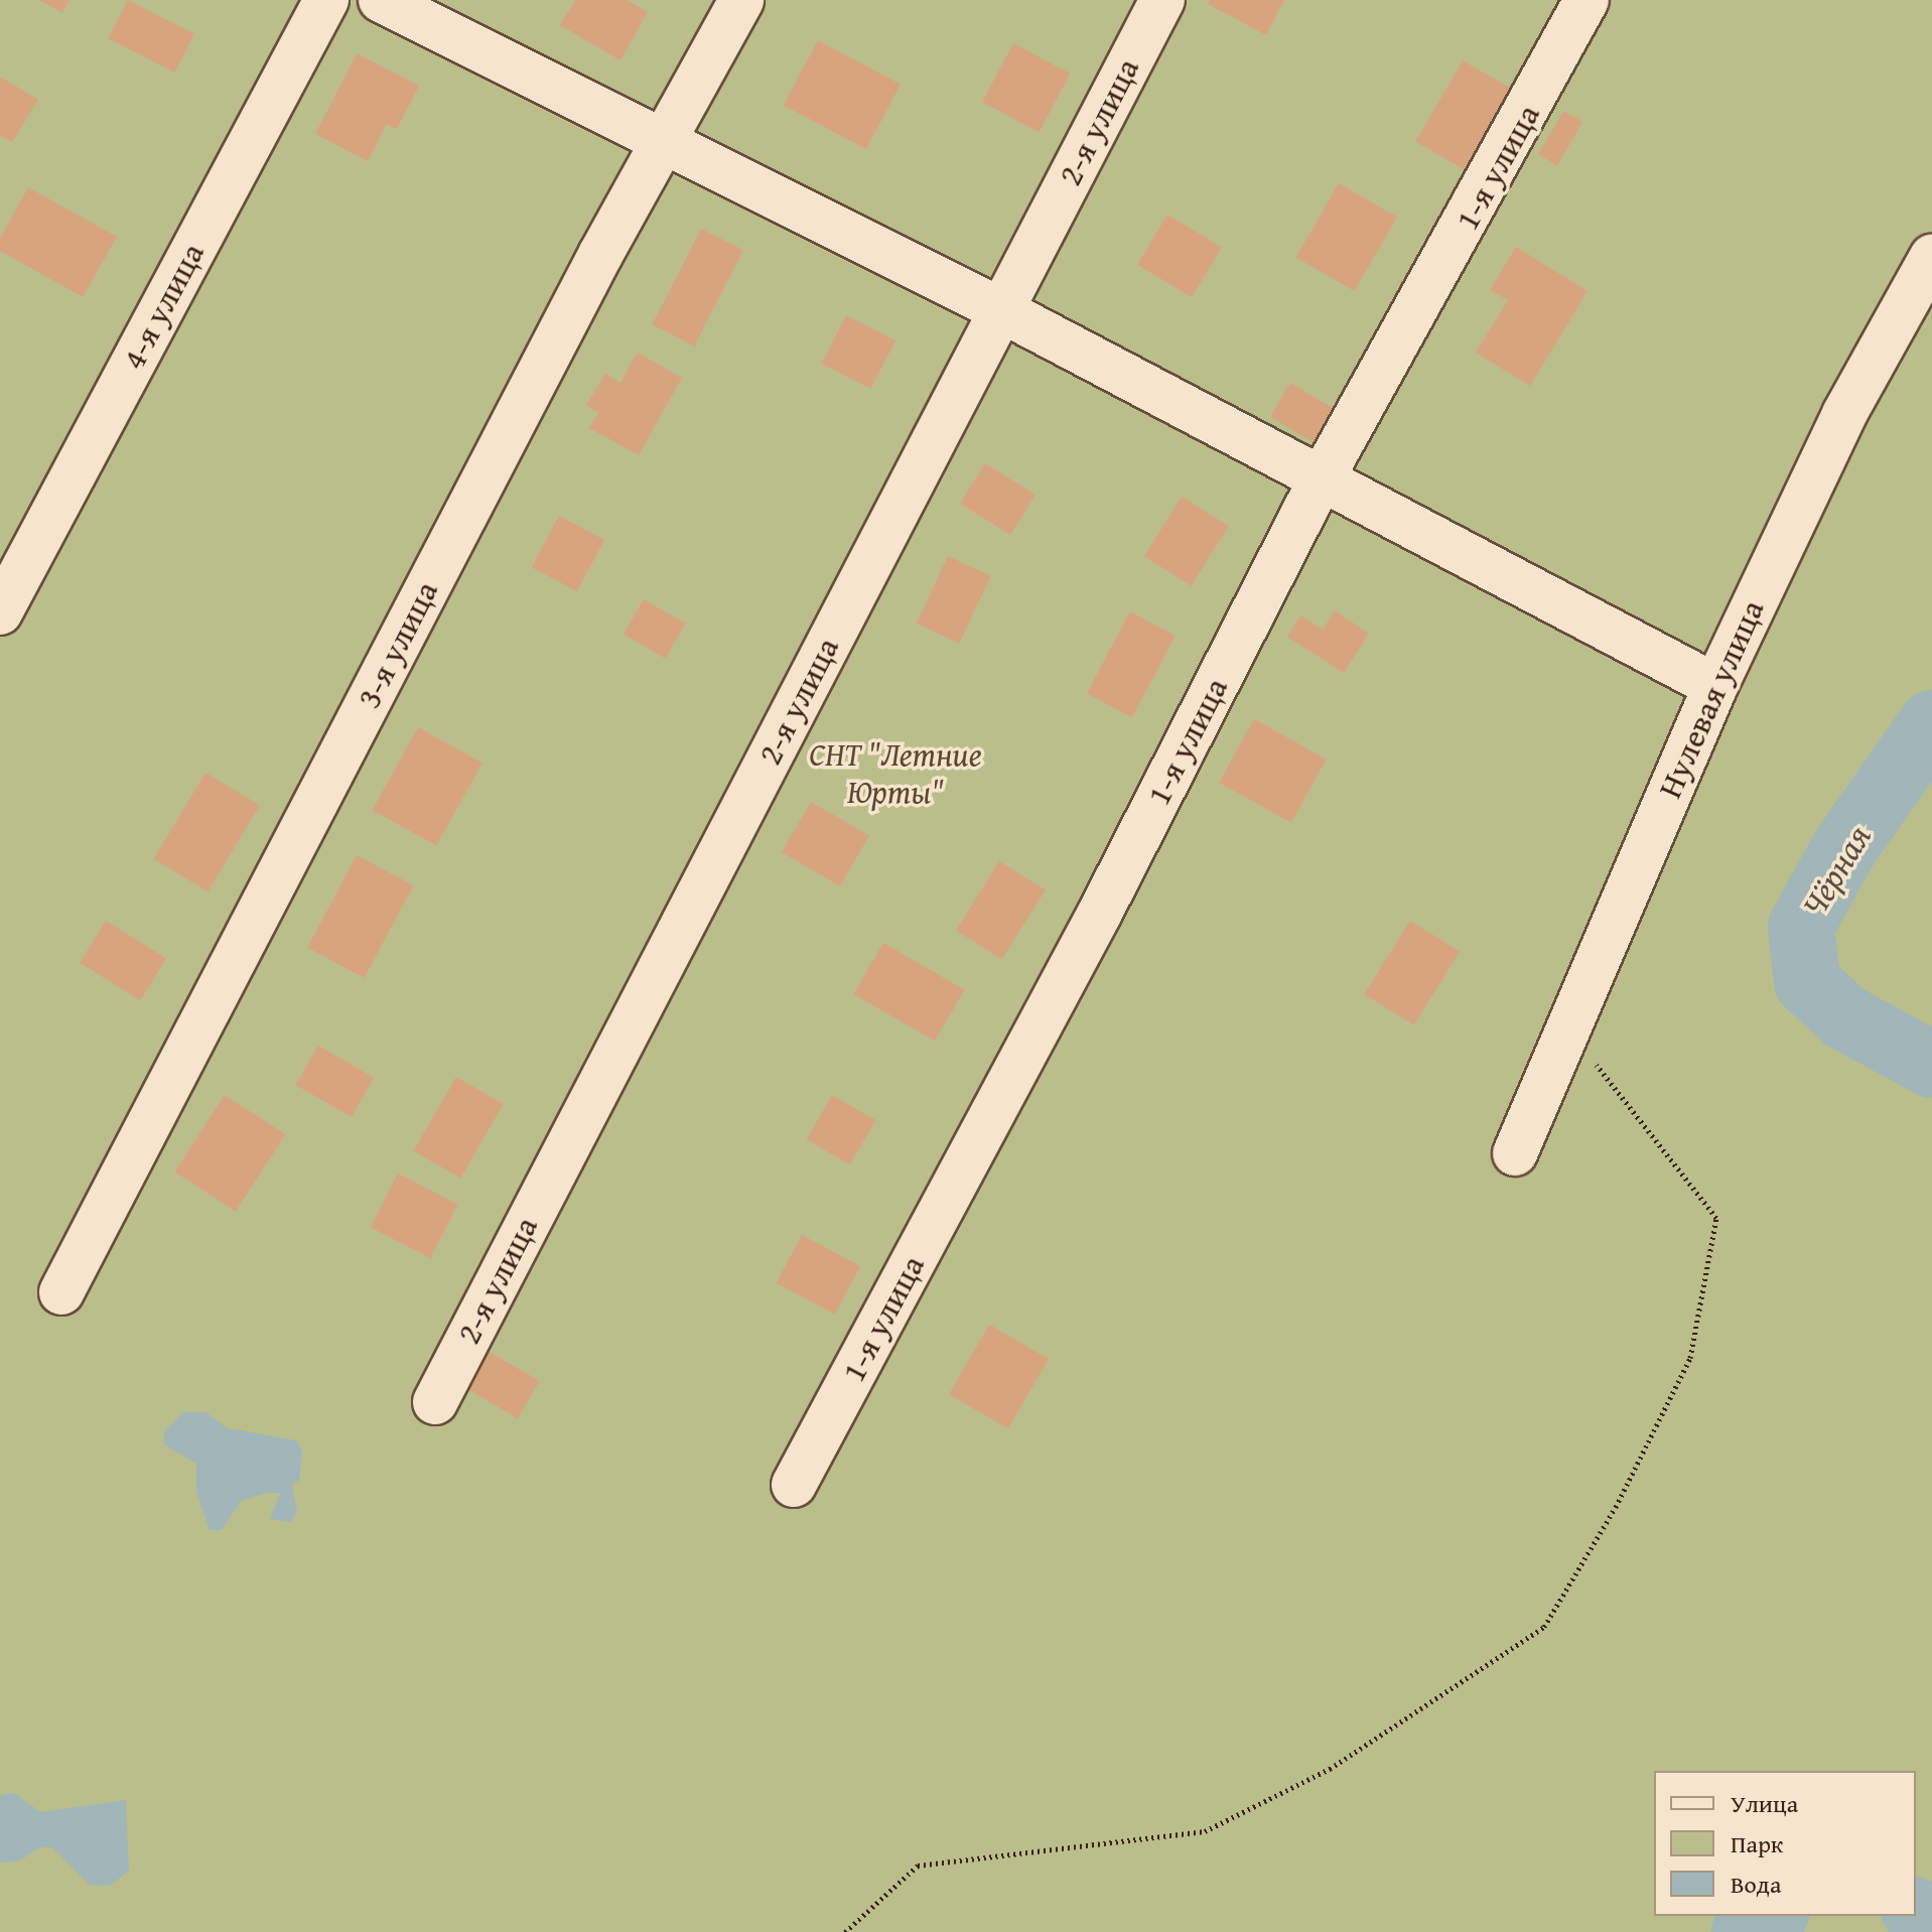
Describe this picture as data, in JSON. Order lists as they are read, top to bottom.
{
  "streets": {
    "street": [
      "2-я улица",
      "1-я улица",
      "4-я улица",
      "3-я улица",
      "Нулевая улица"
    ]
  },
  "water": ["Чёрная"],
  "parks": ["СНТ \"Летние Юрты\""],
  "legend": ["Улица", "Парк", "Вода"]
}
